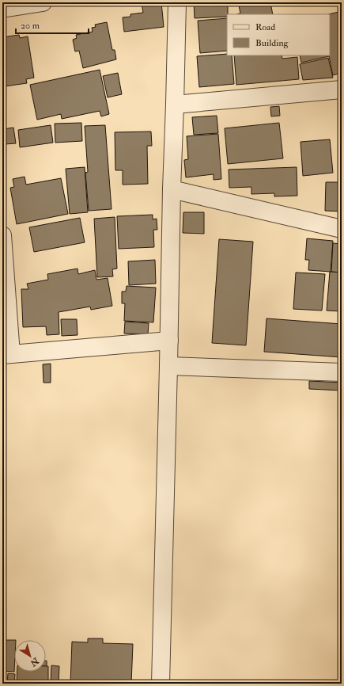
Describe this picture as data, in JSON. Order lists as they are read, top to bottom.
{
  "legend": ["Road", "Building"],
  "scale_bar": "20 m",
  "north": "bottom right"
}
